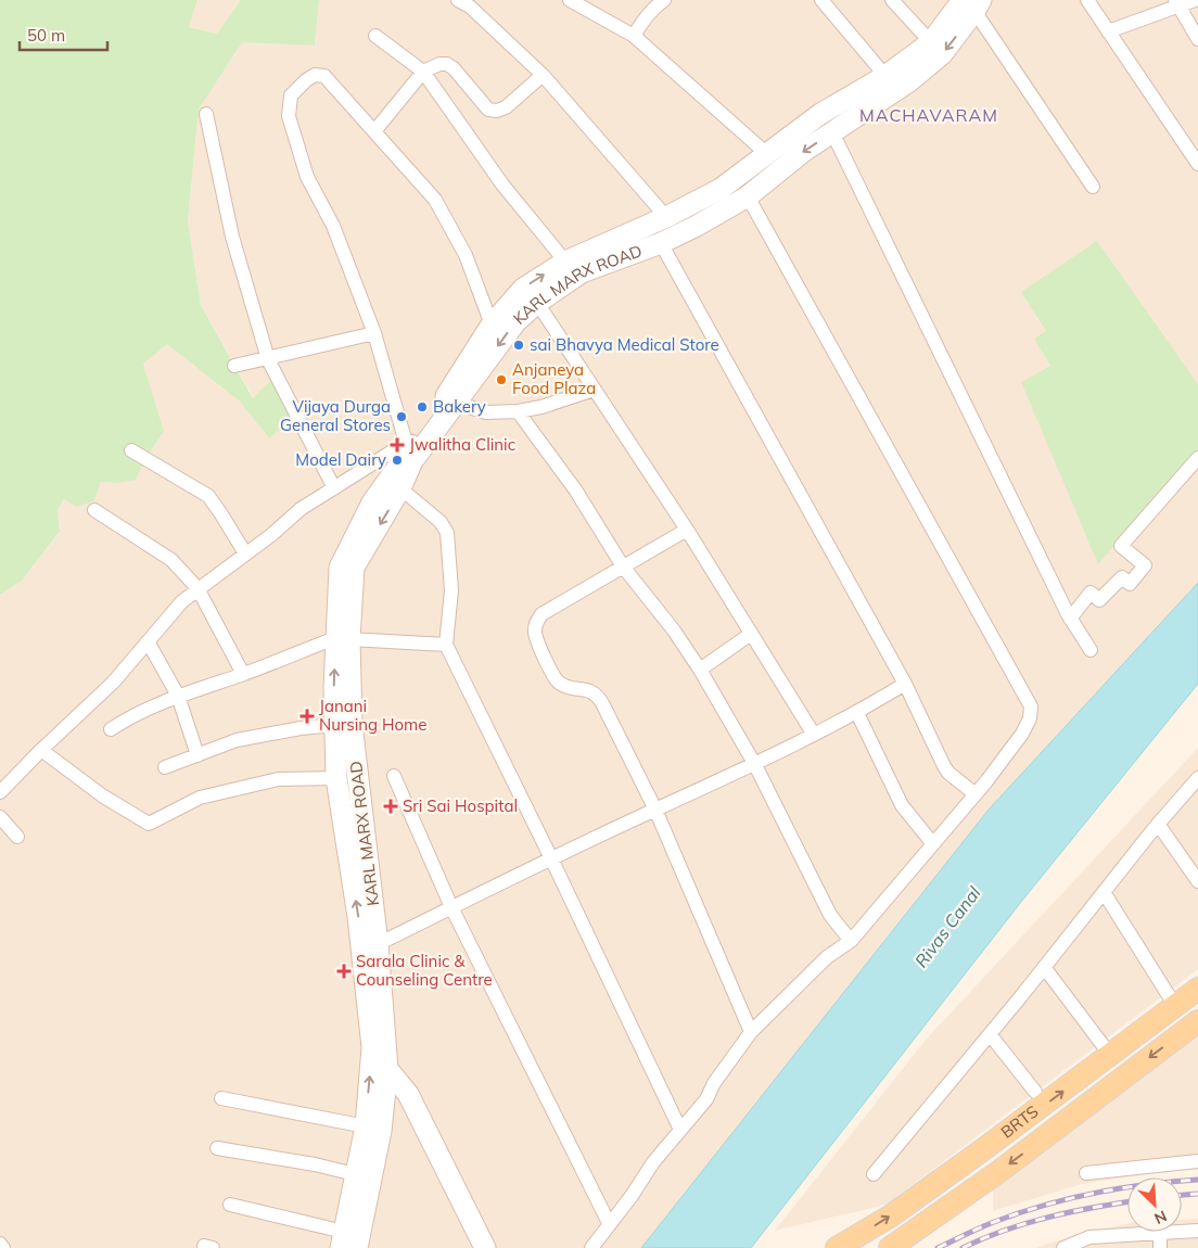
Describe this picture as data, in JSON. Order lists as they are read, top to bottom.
{
  "streets": {
    "main road": ["KARL MARX ROAD", "BRTS"]
  },
  "districts": ["MACHAVARAM"],
  "water": ["Rivas Canal"],
  "places": {
    "other": [
      "sai Bhavya Medical Store",
      "Anjaneya Food Plaza",
      "Bakery",
      "Vijaya Durga General Stores",
      "Model Dairy"
    ],
    "health": [
      "Jwalitha Clinic",
      "Janani Nursing Home",
      "Sri Sai Hospital",
      "Sarala Clinic & Counseling Centre"
    ]
  },
  "scale_bar": "50 m",
  "north": "bottom right"
}
